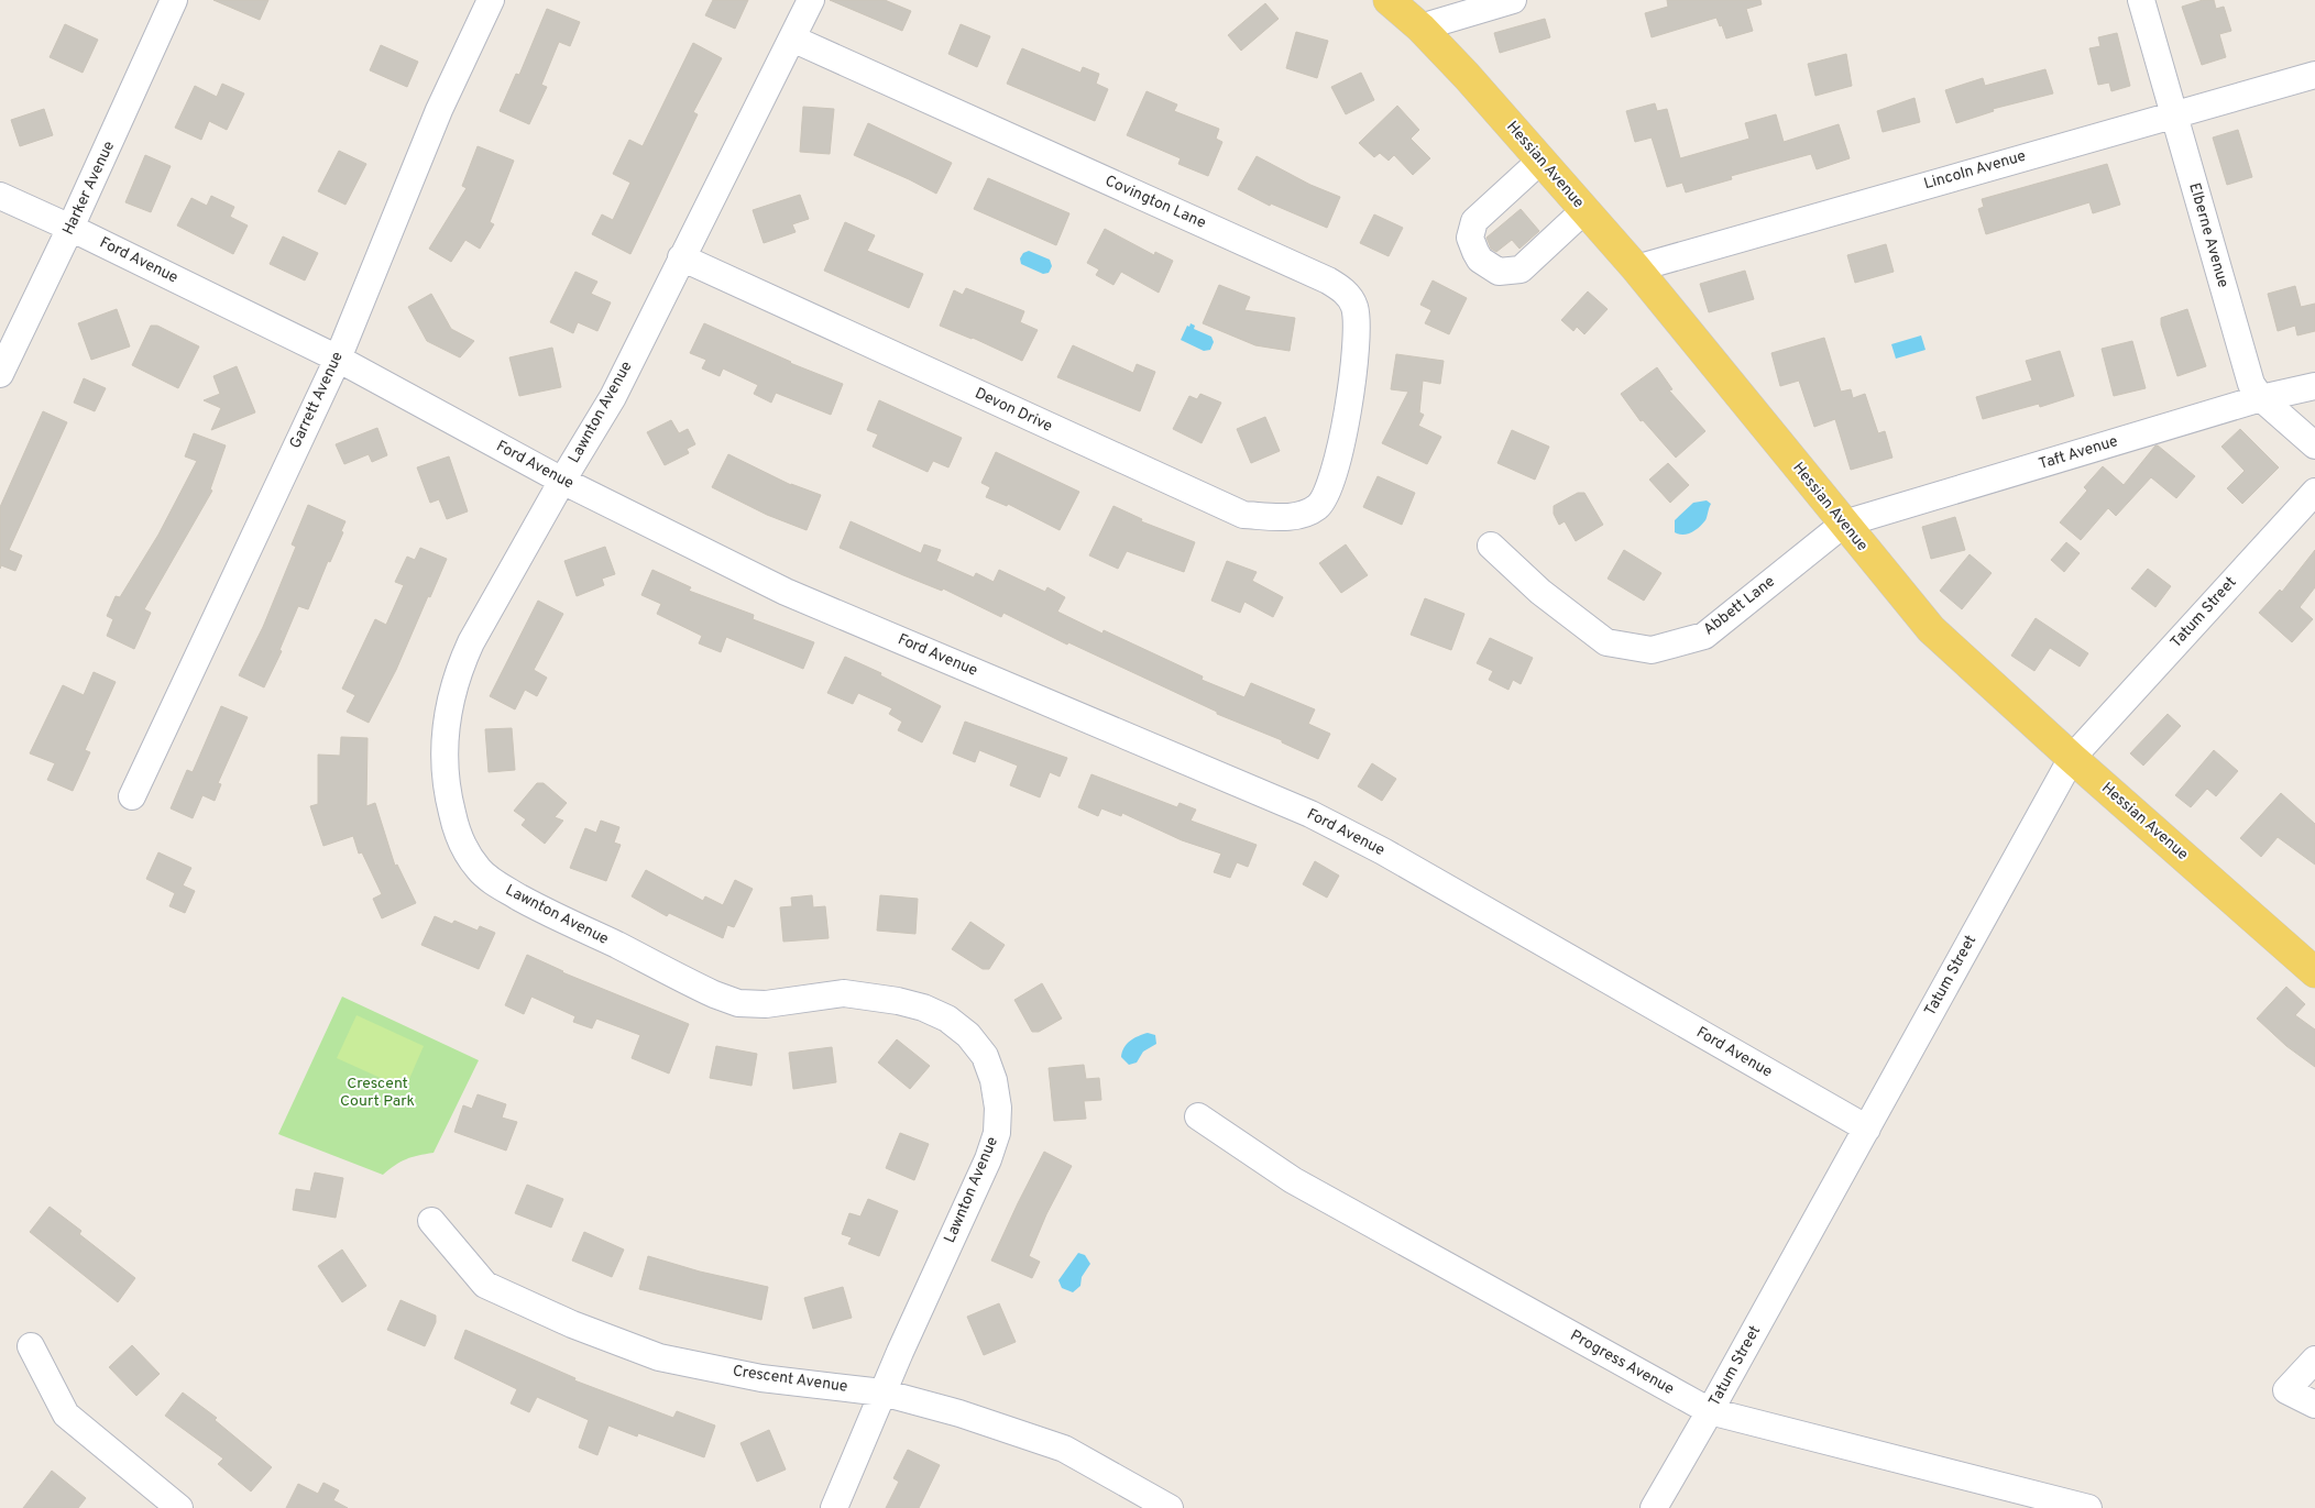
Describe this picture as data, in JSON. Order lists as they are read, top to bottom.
{
  "streets": {
    "main road": ["Hessian Avenue"],
    "street": [
      "Lincoln Avenue",
      "Harker Avenue",
      "Covington Lane",
      "Elberne Avenue",
      "Ford Avenue",
      "Garrett Avenue",
      "Devon Drive",
      "Lawnton Avenue",
      "Taft Avenue",
      "Abbett Lane",
      "Tatum Street",
      "Progress Avenue",
      "Crescent Avenue"
    ]
  },
  "crossings": [
    ["Hessian Avenue", "Lincoln Avenue"],
    ["Hessian Avenue", "Taft Avenue"],
    ["Hessian Avenue", "Abbett Lane"],
    ["Hessian Avenue", "Tatum Street"],
    ["Lincoln Avenue", "Elberne Avenue"],
    ["Harker Avenue", "Ford Avenue"],
    ["Covington Lane", "Devon Drive"],
    ["Covington Lane", "Lawnton Avenue"],
    ["Elberne Avenue", "Taft Avenue"],
    ["Ford Avenue", "Garrett Avenue"],
    ["Ford Avenue", "Lawnton Avenue"],
    ["Ford Avenue", "Tatum Street"],
    ["Devon Drive", "Lawnton Avenue"],
    ["Lawnton Avenue", "Crescent Avenue"],
    ["Taft Avenue", "Abbett Lane"],
    ["Tatum Street", "Progress Avenue"]
  ],
  "parks": ["Crescent Court Park"]
}
